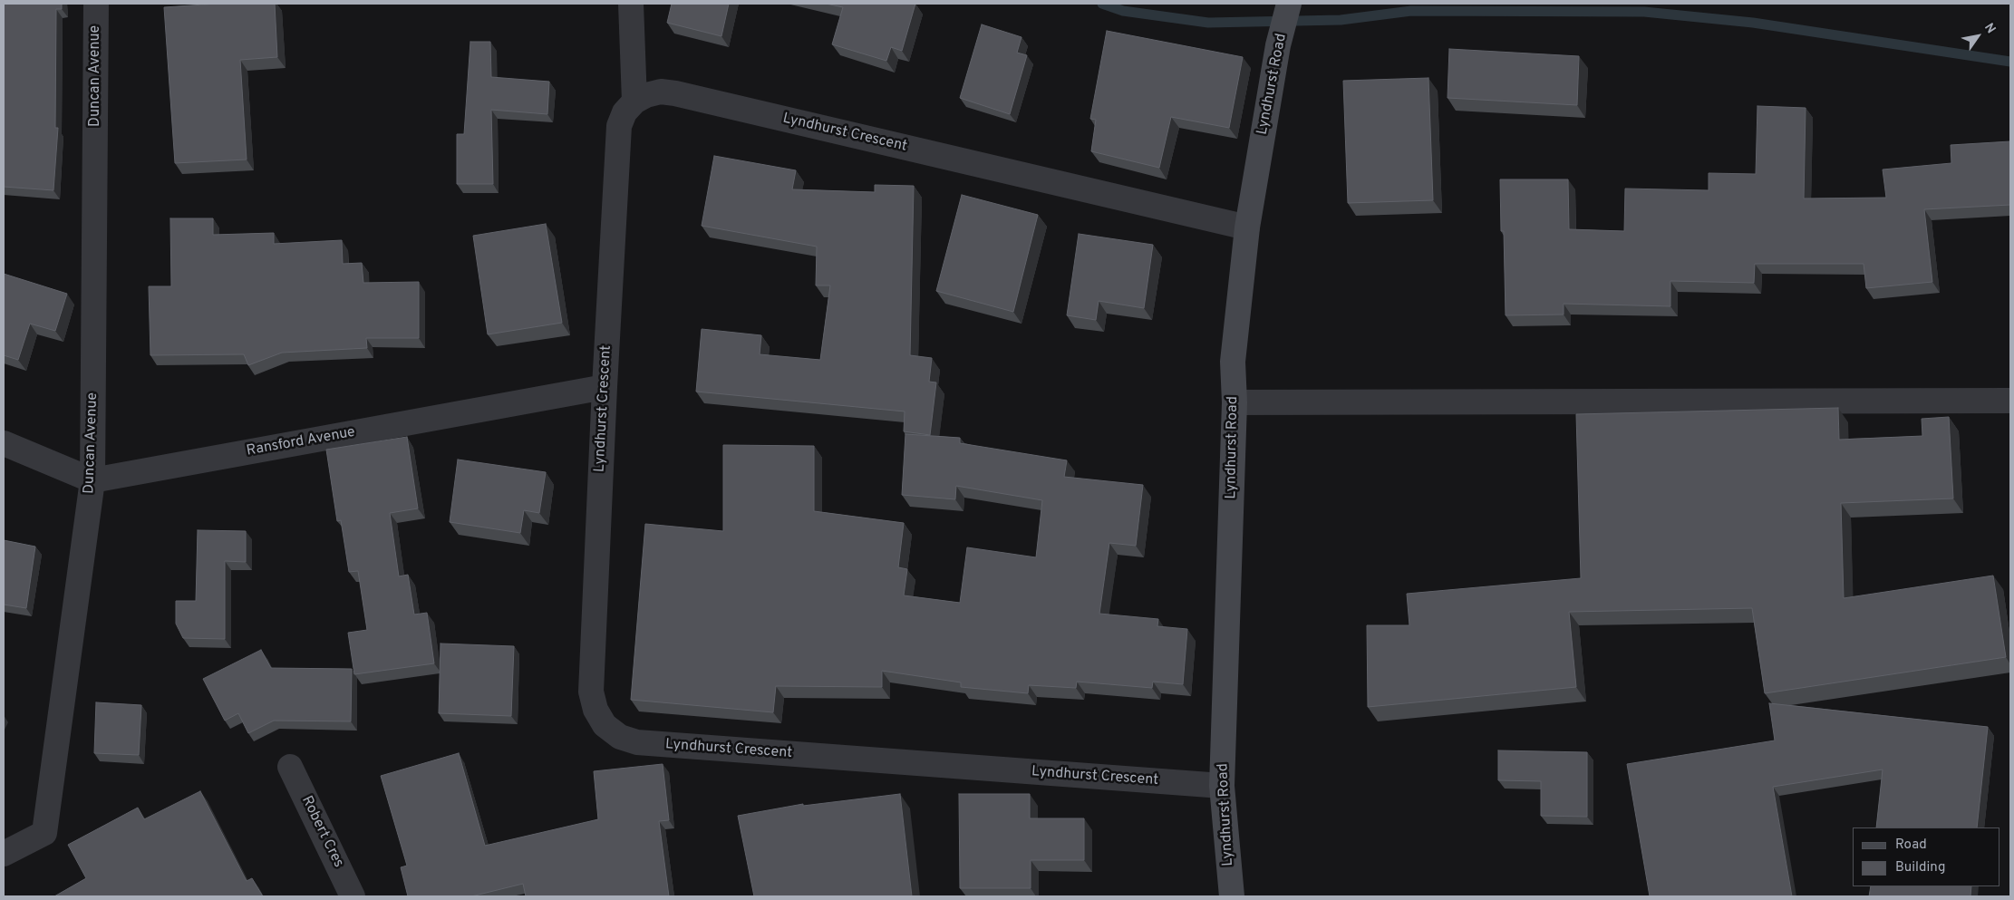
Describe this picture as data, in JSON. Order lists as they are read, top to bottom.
{
  "streets": {
    "main road": ["Lyndhurst Road"],
    "street": [
      "Duncan Avenue",
      "Lyndhurst Crescent",
      "Ransford Avenue",
      "Robert Cres"
    ]
  },
  "crossings": [
    ["Duncan Avenue", "Ransford Avenue"],
    ["Lyndhurst Road", "Lyndhurst Crescent"],
    ["Lyndhurst Crescent", "Ransford Avenue"]
  ],
  "legend": ["Road", "Building"],
  "north": "top right"
}
